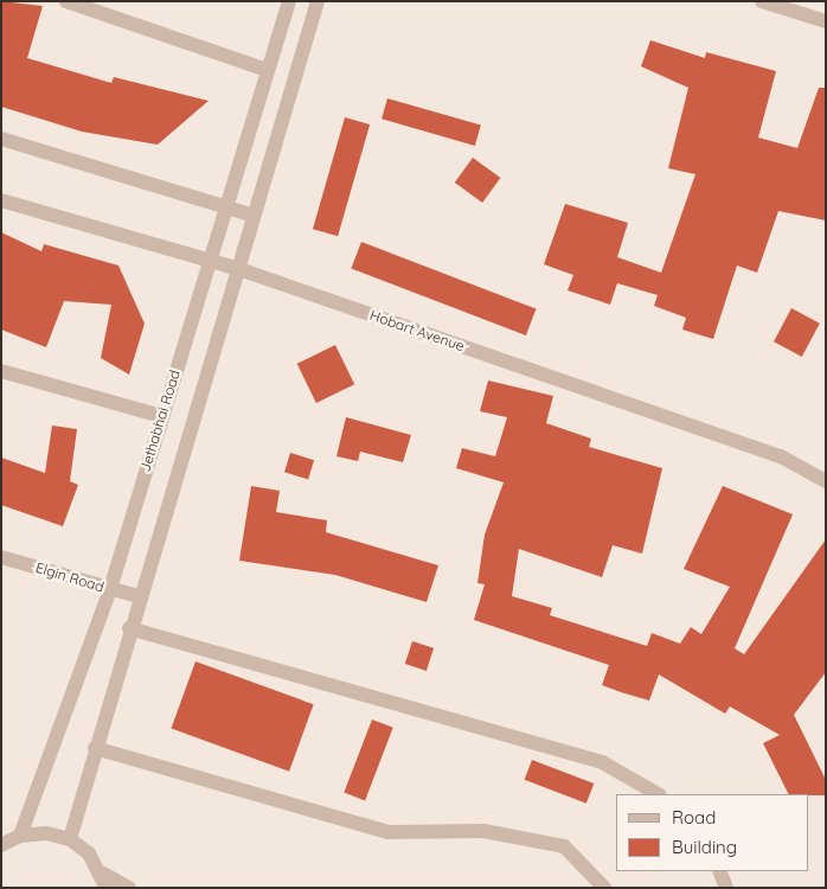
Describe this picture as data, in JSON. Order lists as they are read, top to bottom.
{
  "streets": {
    "street": ["Hobart Avenue", "Jethabhai Road", "Elgin Road"]
  },
  "crossings": [
    ["Hobart Avenue", "Jethabhai Road"],
    ["Jethabhai Road", "Elgin Road"]
  ],
  "legend": ["Road", "Building"]
}
